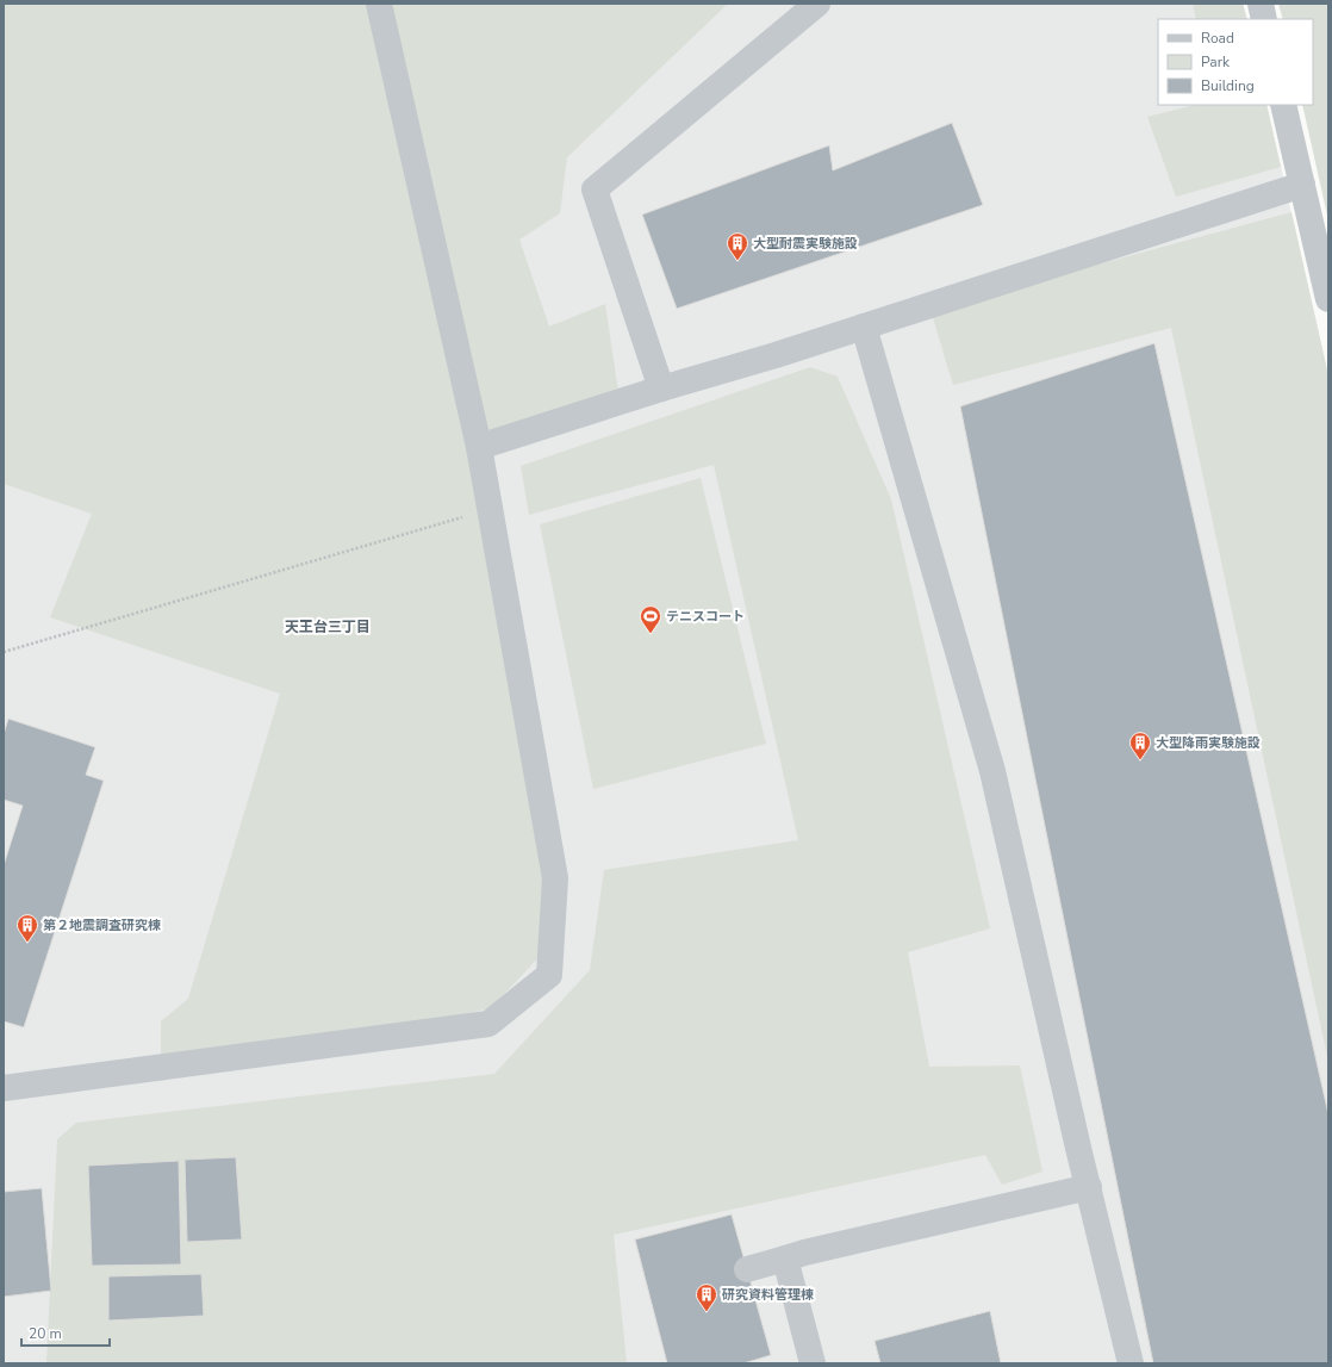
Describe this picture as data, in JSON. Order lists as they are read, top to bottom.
{
  "districts": ["天王台三丁目"],
  "places": {
    "building": [
      "大型耐震実験施設",
      "大型降雨実験施設",
      "第２地震調査研究棟",
      "研究資料管理棟"
    ],
    "sports": ["テニスコート"]
  },
  "legend": ["Road", "Park", "Building"],
  "scale_bar": "20 m"
}
